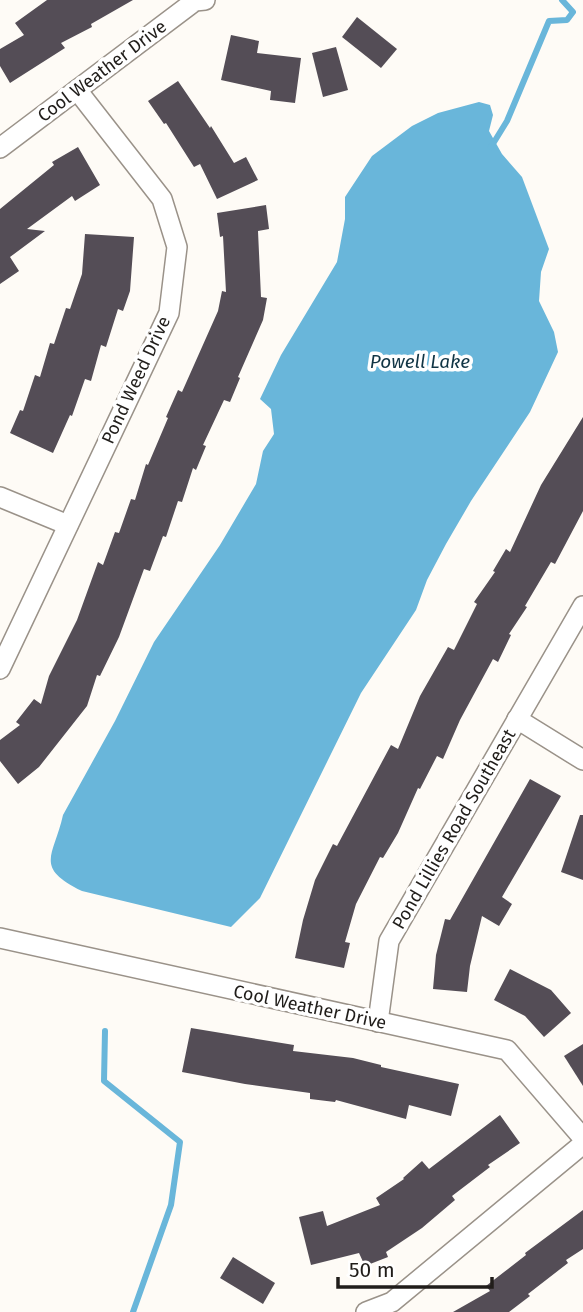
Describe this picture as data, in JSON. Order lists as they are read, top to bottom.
{
  "streets": {
    "street": ["Cool Weather Drive", "Pond Weed Drive", "Pond Lillies Road Southeast"]
  },
  "crossings": [
    ["Cool Weather Drive", "Pond Weed Drive"],
    ["Cool Weather Drive", "Pond Lillies Road Southeast"]
  ],
  "water": ["Powell Lake"],
  "scale_bar": "50 m"
}
